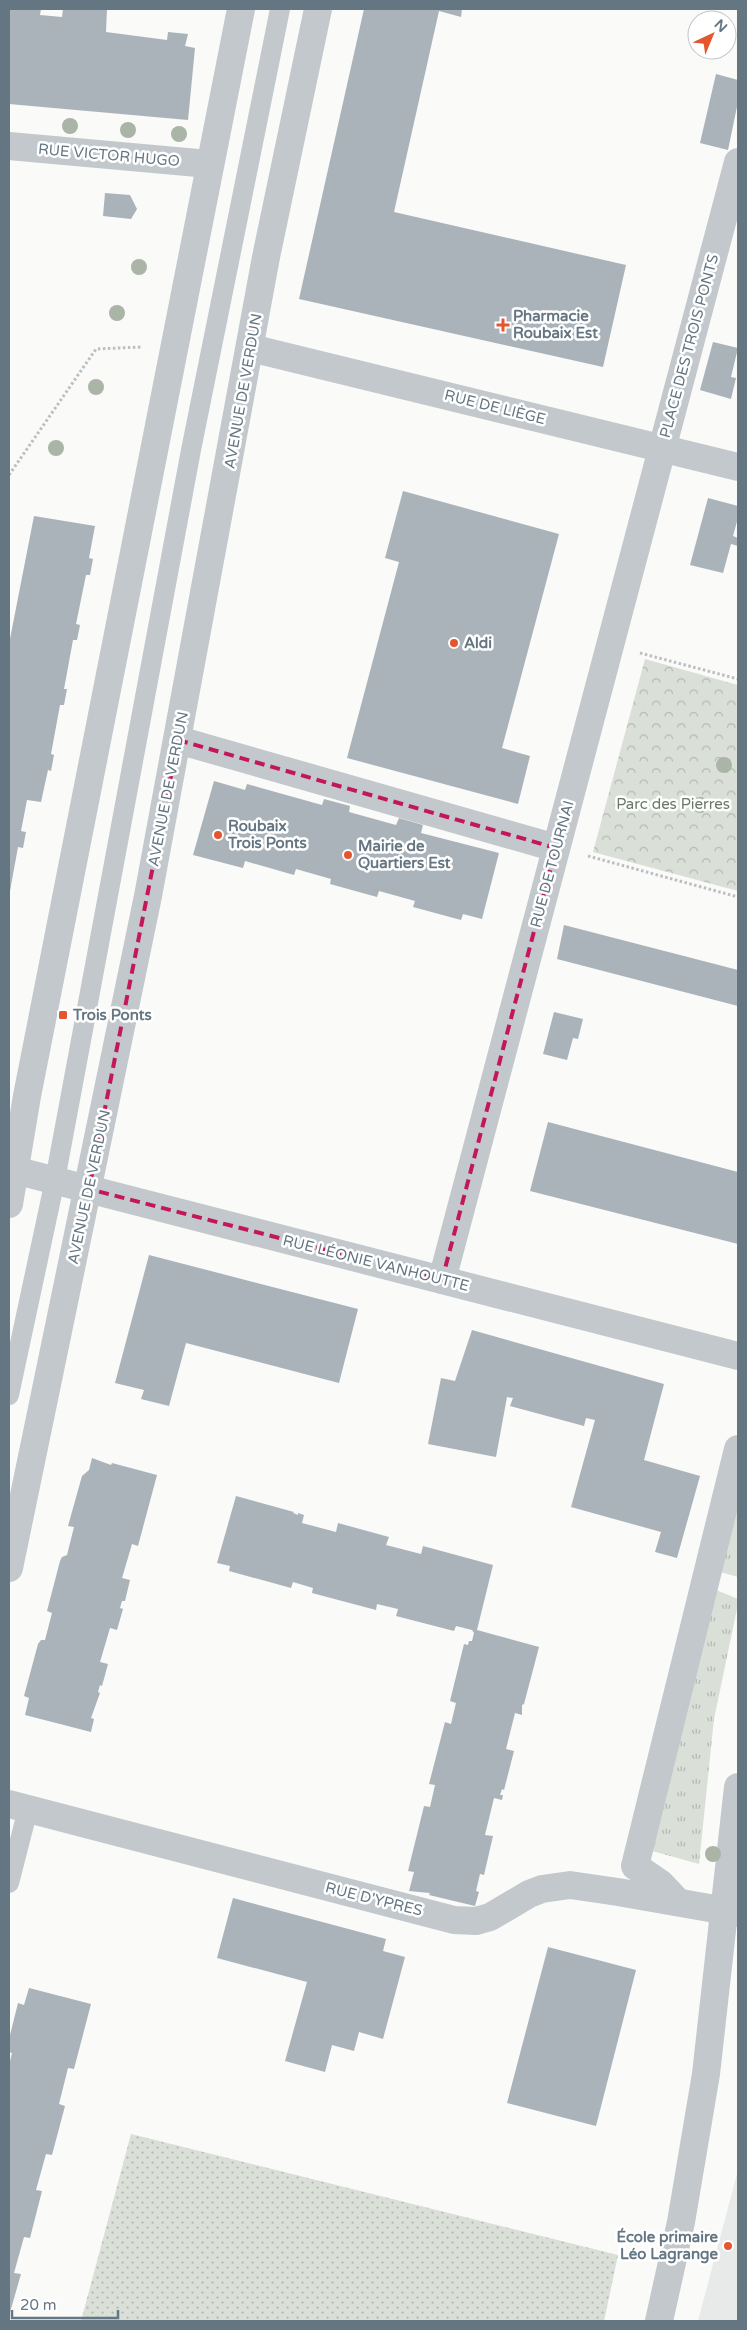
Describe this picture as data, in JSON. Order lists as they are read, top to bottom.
{
  "streets": {
    "street": [
      "RUE VICTOR HUGO",
      "PLACE DES TROIS PONTS",
      "AVENUE DE VERDUN",
      "RUE DE LIÈGE",
      "RUE DE TOURNAI",
      "RUE LÉONIE VANHOUTTE",
      "RUE D'YPRES"
    ]
  },
  "crossings": [
    ["PLACE DES TROIS PONTS", "RUE DE LIÈGE"],
    ["PLACE DES TROIS PONTS", "RUE DE TOURNAI"],
    ["AVENUE DE VERDUN", "RUE DE LIÈGE"],
    ["AVENUE DE VERDUN", "RUE LÉONIE VANHOUTTE"],
    ["RUE DE LIÈGE", "RUE DE TOURNAI"],
    ["RUE DE TOURNAI", "RUE LÉONIE VANHOUTTE"]
  ],
  "parks": ["Parc des Pierres"],
  "places": {
    "health": ["Pharmacie Roubaix Est"],
    "other": [
      "Aldi",
      "Roubaix Trois Ponts",
      "Mairie de Quartiers Est",
      "École primaire Léo Lagrange"
    ],
    "transit": ["Trois Ponts"]
  },
  "scale_bar": "20 m",
  "north": "top right"
}
